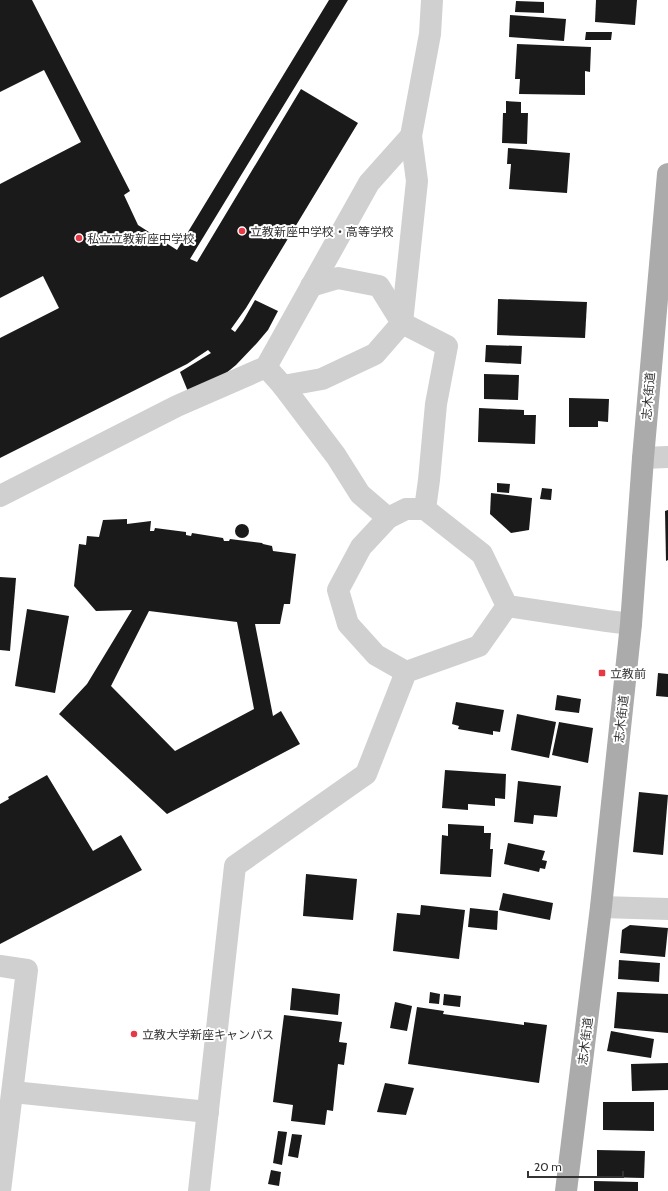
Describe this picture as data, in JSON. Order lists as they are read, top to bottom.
{
  "streets": {
    "main road": ["志木街道"]
  },
  "places": {
    "other": ["立教新座中学校・高等学校", "私立立教新座中学校", "立教大学新座キャンパス"],
    "transit": ["立教前"]
  },
  "scale_bar": "20 m"
}
